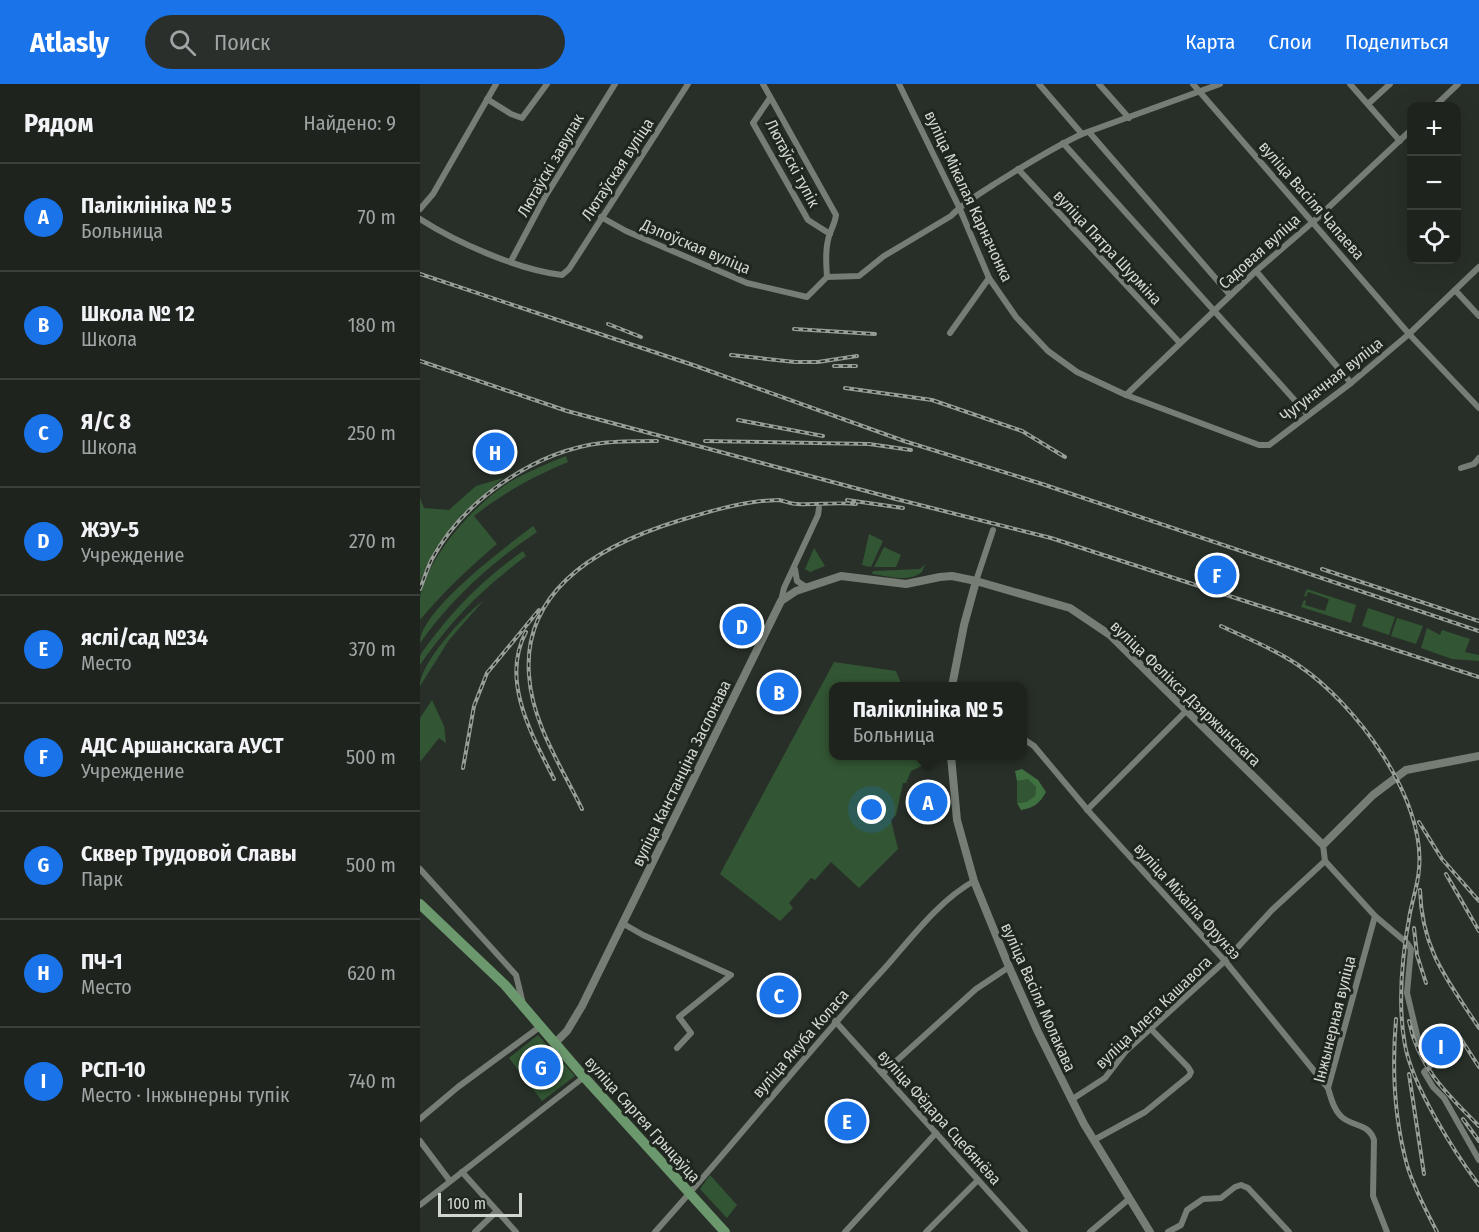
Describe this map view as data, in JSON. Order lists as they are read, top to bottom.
{
  "streets": {
    "main road": ["вуліца Сяргея Грыцаўца"],
    "street": [
      "Лютаўскі тупік",
      "Лютаўскі завулак",
      "Лютаўская вуліца",
      "вуліца Мікалая Карначонка",
      "вуліца Васіля Чапаева",
      "Дэпоўская вуліца",
      "вуліца Пятра Шурміна",
      "Садовая вуліца",
      "Чугуначная вуліца",
      "вуліца Фелікса Дзяржынскага",
      "вуліца Канстанціна Заслонава",
      "вуліца Міхаіла Фрунзэ",
      "вуліца Васіля Молакава",
      "вуліца Алега Кашавога",
      "Інжынерная вуліца",
      "вуліца Якуба Коласа",
      "вуліца Фёдара Сцебянёва"
    ]
  },
  "crossings": [
    ["Лютаўскі завулак", "Лютаўская вуліца"],
    ["Лютаўская вуліца", "Дэпоўская вуліца"],
    ["вуліца Мікалая Карначонка", "Садовая вуліца"],
    ["вуліца Мікалая Карначонка", "Чугуначная вуліца"],
    ["вуліца Васіля Чапаева", "Садовая вуліца"],
    ["вуліца Васіля Чапаева", "Чугуначная вуліца"],
    ["вуліца Пятра Шурміна", "Садовая вуліца"],
    ["вуліца Фелікса Дзяржынскага", "вуліца Канстанціна Заслонава"],
    ["вуліца Канстанціна Заслонава", "вуліца Сяргея Грыцаўца"],
    ["вуліца Міхаіла Фрунзэ", "вуліца Алега Кашавога"],
    ["вуліца Міхаіла Фрунзэ", "Інжынерная вуліца"],
    ["вуліца Васіля Молакава", "вуліца Алега Кашавога"],
    ["вуліца Васіля Молакава", "вуліца Якуба Коласа"],
    ["вуліца Якуба Коласа", "вуліца Фёдара Сцебянёва"],
    ["вуліца Якуба Коласа", "вуліца Сяргея Грыцаўца"]
  ],
  "scale_bar": "100 m",
  "page": {
    "header": "Atlasly",
    "search": "Поиск",
    "nav": ["Карта", "Слои", "Поделиться"],
    "heading": ["Рядом", "Найдено: 9"],
    "map_buttons": ["+", "−"],
    "list": [
      {
        "mark": "A",
        "name": "Паліклініка № 5",
        "note": "Больница",
        "value": "70 m"
      },
      {
        "mark": "B",
        "name": "Школа № 12",
        "note": "Школа",
        "value": "180 m"
      },
      {
        "mark": "C",
        "name": "Я/С 8",
        "note": "Школа",
        "value": "250 m"
      },
      {
        "mark": "D",
        "name": "ЖЭУ-5",
        "note": "Учреждение",
        "value": "270 m"
      },
      {
        "mark": "E",
        "name": "яслі/сад №34",
        "note": "Место",
        "value": "370 m"
      },
      {
        "mark": "F",
        "name": "АДС Аршанскага АУСТ",
        "note": "Учреждение",
        "value": "500 m"
      },
      {
        "mark": "G",
        "name": "Сквер Трудовой Славы",
        "note": "Парк",
        "value": "500 m"
      },
      {
        "mark": "H",
        "name": "ПЧ-1",
        "note": "Место",
        "value": "620 m"
      },
      {
        "mark": "I",
        "name": "РСП-10",
        "note": "Место · Інжынерны тупік",
        "value": "740 m"
      }
    ],
    "pins": [
      "H",
      "F",
      "D",
      "B",
      "A",
      "C",
      "I",
      "G",
      "E"
    ],
    "popup": ["Паліклініка № 5", "Больница"],
    "scale": "100 m"
  }
}
